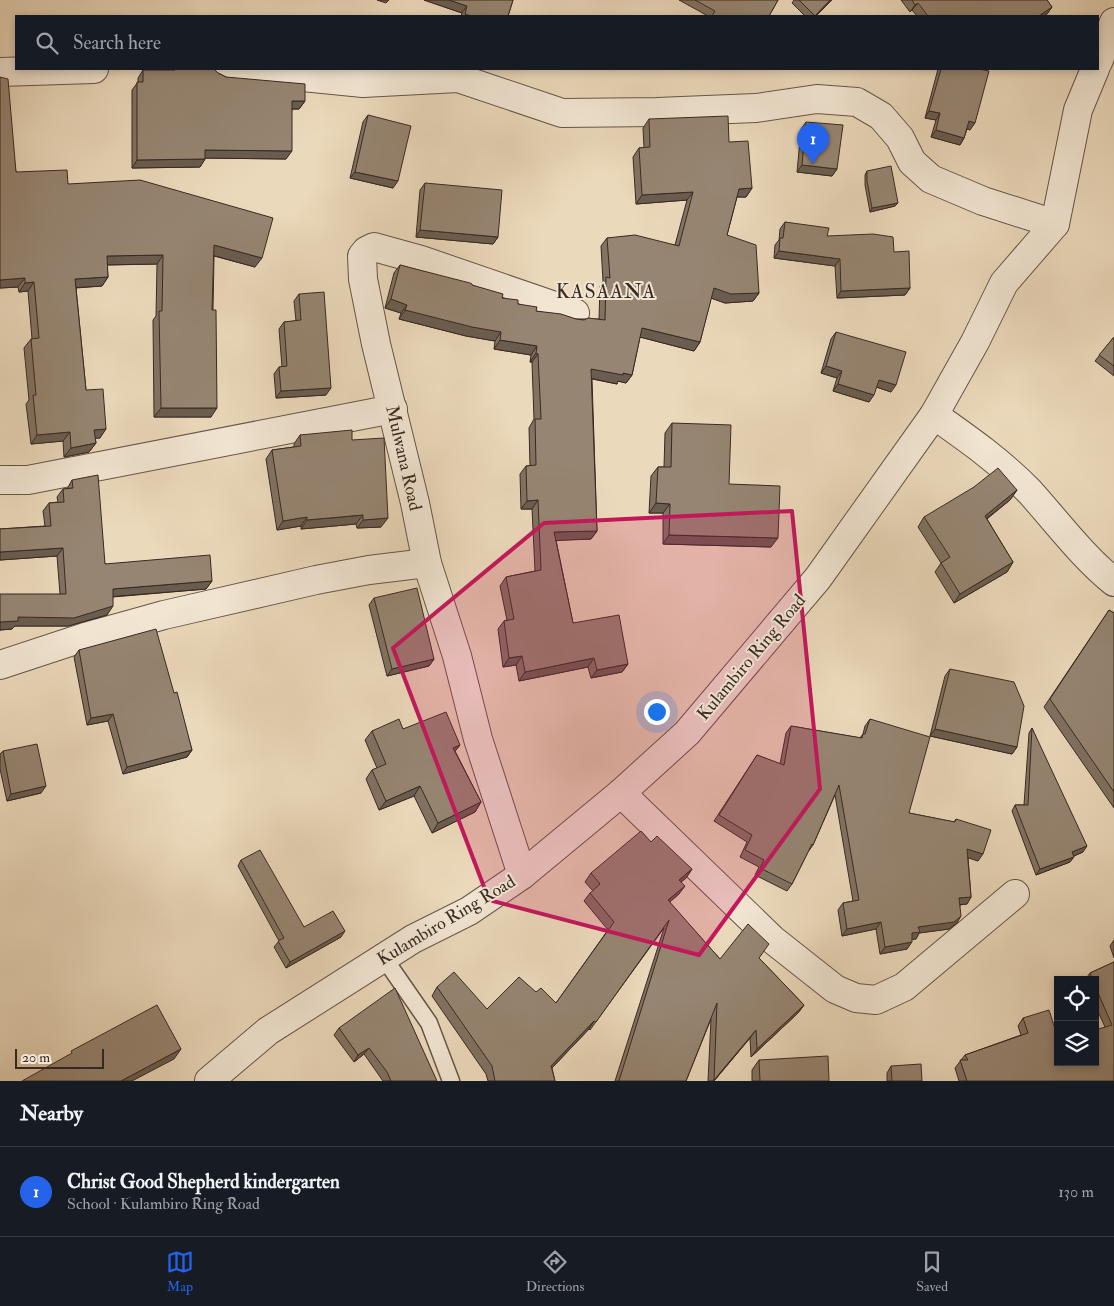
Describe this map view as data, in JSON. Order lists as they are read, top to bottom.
{
  "streets": {
    "street": ["Mulwana Road", "Kulambiro Ring Road"]
  },
  "crossings": [
    ["Mulwana Road", "Kulambiro Ring Road"]
  ],
  "districts": ["KASAANA"],
  "scale_bar": "20 m",
  "page": {
    "search": "Search here",
    "pins": "1",
    "scale": "20 m",
    "heading": "Nearby",
    "list": [
      {
        "mark": "1",
        "name": "Christ Good Shepherd kindergarten",
        "note": "School · Kulambiro Ring Road",
        "value": "130 m"
      }
    ],
    "nav": ["Map", "Directions", "Saved"]
  }
}
